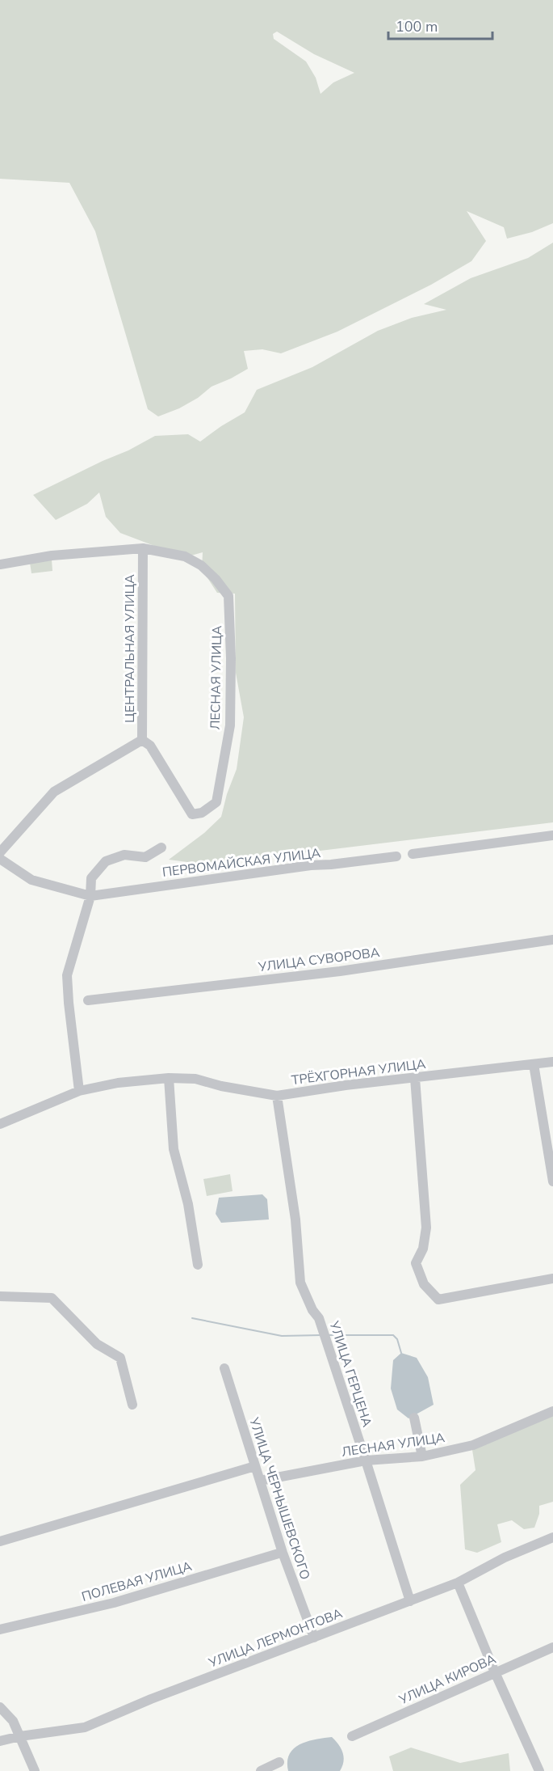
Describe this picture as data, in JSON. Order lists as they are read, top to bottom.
{
  "streets": {
    "street": [
      "ЦЕНТРАЛЬНАЯ УЛИЦА",
      "ЛЕСНАЯ УЛИЦА",
      "ПЕРВОМАЙСКАЯ УЛИЦА",
      "УЛИЦА СУВОРОВА",
      "ТРЁХГОРНАЯ УЛИЦА",
      "УЛИЦА ГЕРЦЕНА",
      "УЛИЦА ЧЕРНЫШЕВСКОГО",
      "ПОЛЕВАЯ УЛИЦА",
      "УЛИЦА ЛЕРМОНТОВА",
      "УЛИЦА КИРОВА"
    ]
  },
  "crossings": [
    ["ЦЕНТРАЛЬНАЯ УЛИЦА", "ЛЕСНАЯ УЛИЦА"],
    ["ЛЕСНАЯ УЛИЦА", "УЛИЦА ГЕРЦЕНА"],
    ["ЛЕСНАЯ УЛИЦА", "УЛИЦА ЧЕРНЫШЕВСКОГО"],
    ["ТРЁХГОРНАЯ УЛИЦА", "УЛИЦА ГЕРЦЕНА"],
    ["УЛИЦА ГЕРЦЕНА", "УЛИЦА ЛЕРМОНТОВА"],
    ["УЛИЦА ЧЕРНЫШЕВСКОГО", "УЛИЦА ЛЕРМОНТОВА"]
  ],
  "scale_bar": "100 m"
}
